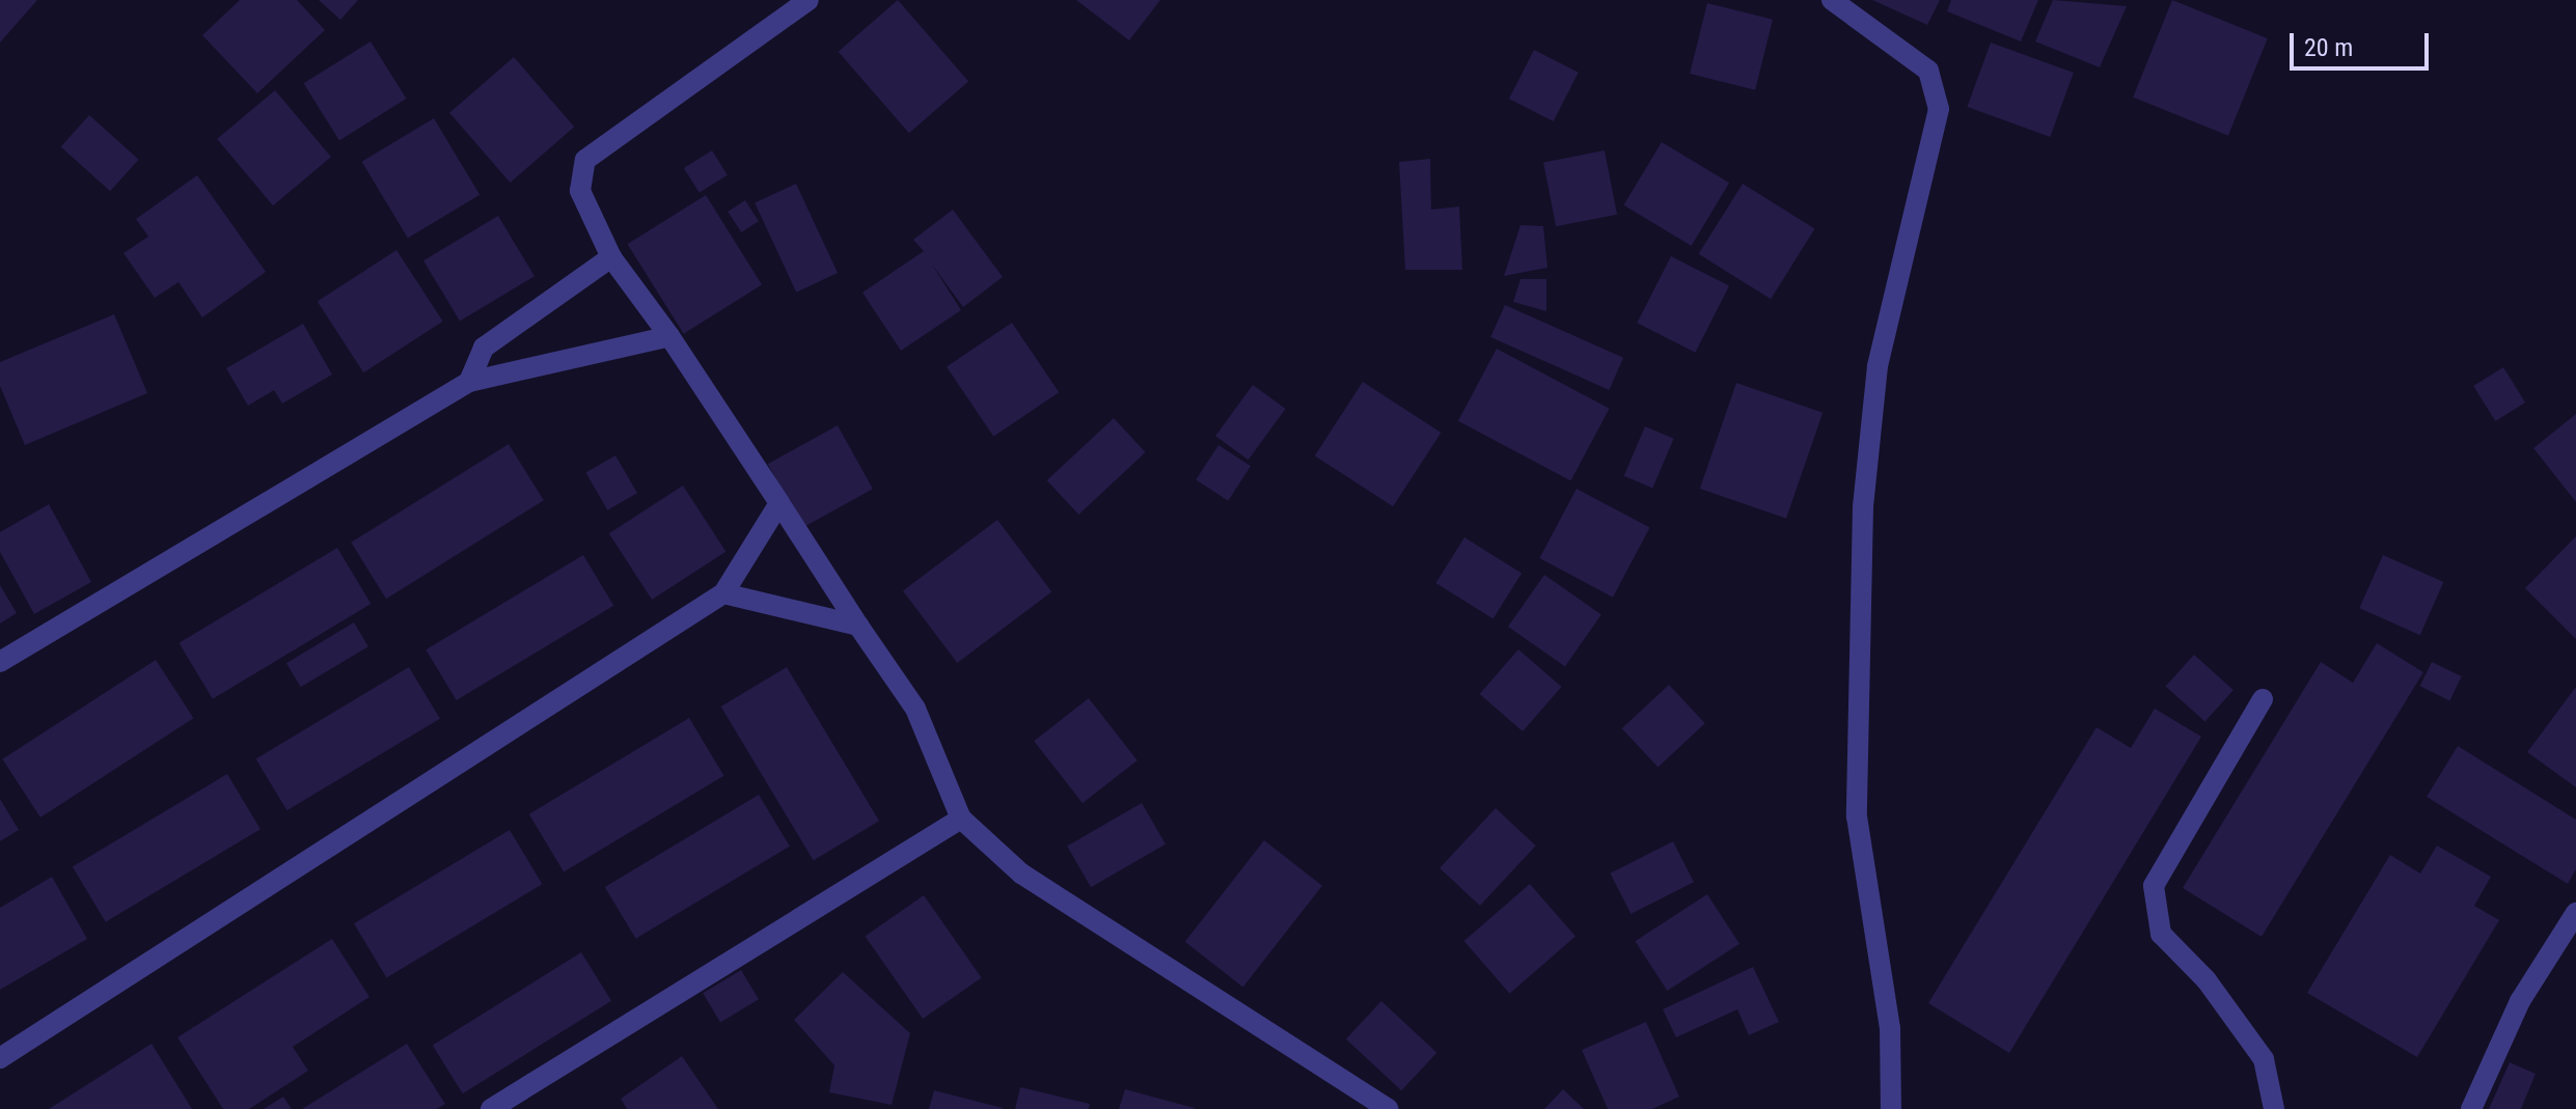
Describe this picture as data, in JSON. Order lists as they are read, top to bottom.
{
  "scale_bar": "20 m"
}
